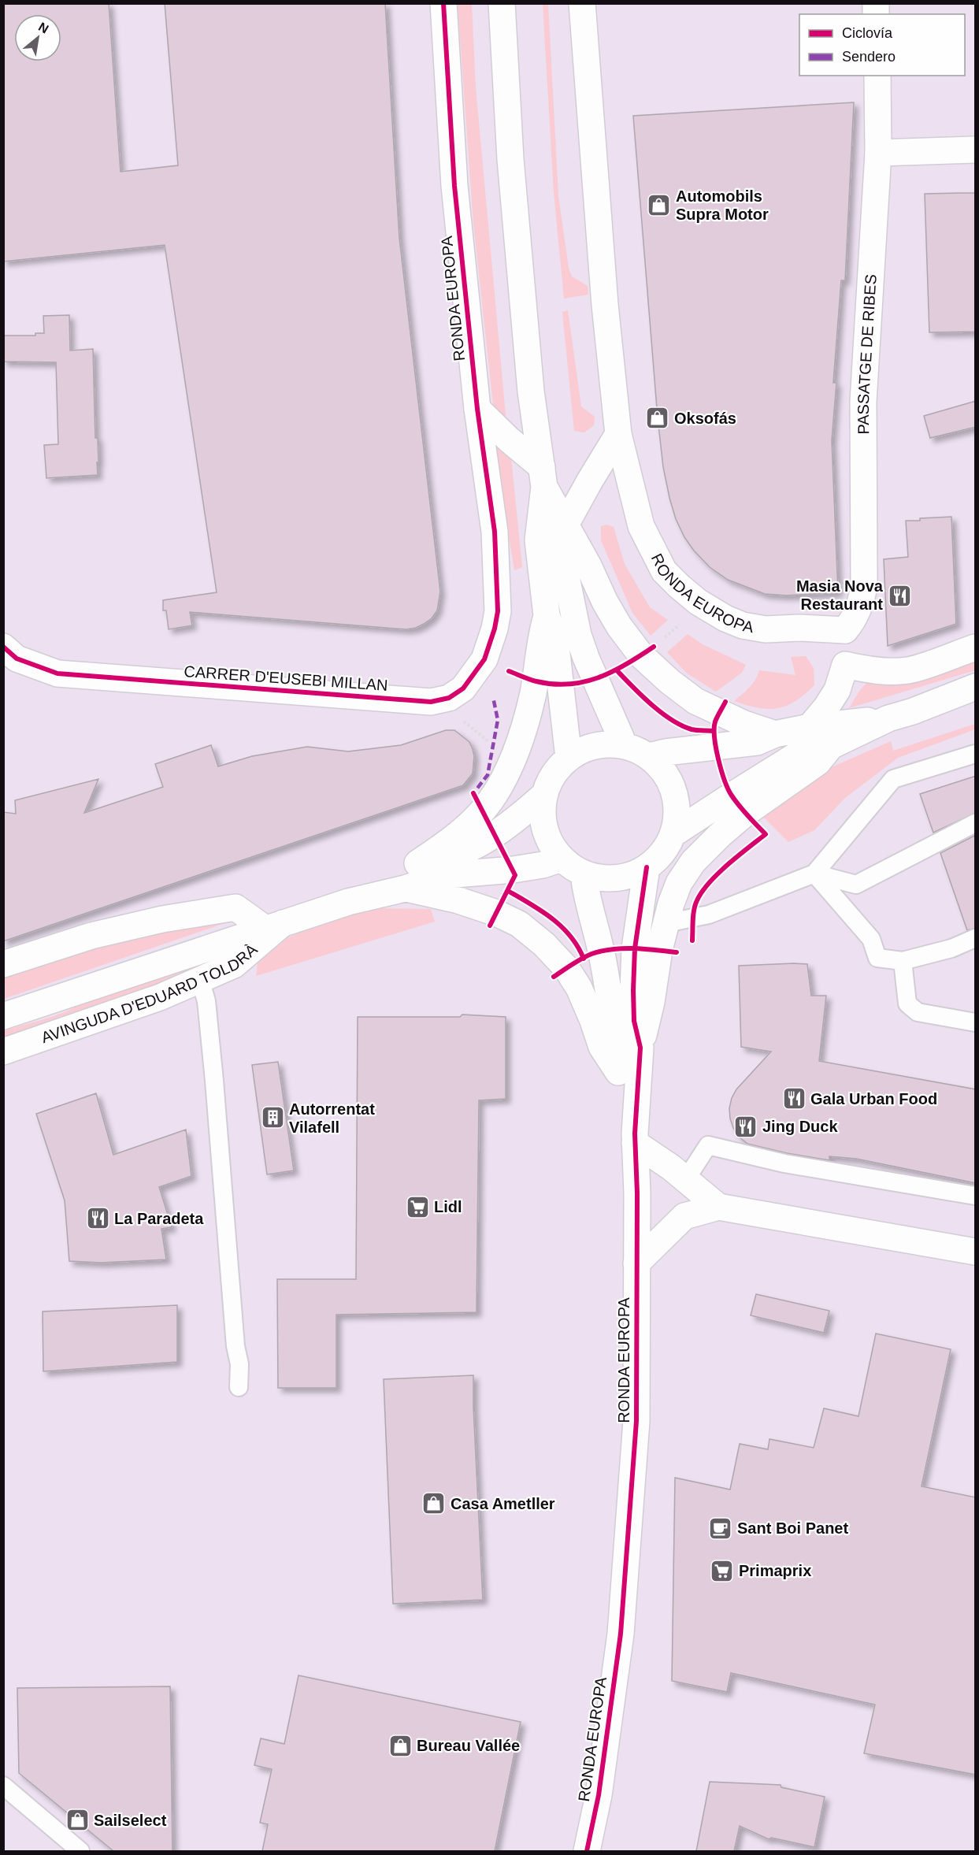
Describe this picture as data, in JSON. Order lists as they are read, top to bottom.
{
  "streets": {
    "street": [
      "RONDA EUROPA",
      "PASSATGE DE RIBES",
      "CARRER D'EUSEBI MILLAN",
      "AVINGUDA D'EDUARD TOLDRÀ"
    ]
  },
  "crossings": [
    ["RONDA EUROPA", "PASSATGE DE RIBES"],
    ["RONDA EUROPA", "CARRER D'EUSEBI MILLAN"],
    ["RONDA EUROPA", "AVINGUDA D'EDUARD TOLDRÀ"]
  ],
  "places": {
    "shop": [
      "Automobils Supra Motor",
      "Oksofás",
      "Casa Ametller",
      "Bureau Vallée",
      "Sailselect"
    ],
    "restaurant": [
      "Masia Nova Restaurant",
      "Gala Urban Food",
      "Jing Duck",
      "La Paradeta"
    ],
    "building": ["Autorrentat Vilafell"],
    "supermarket": ["Lidl", "Primaprix"],
    "cafe": ["Sant Boi Panet"]
  },
  "legend": ["Ciclovía", "Sendero"],
  "north": "top right"
}
